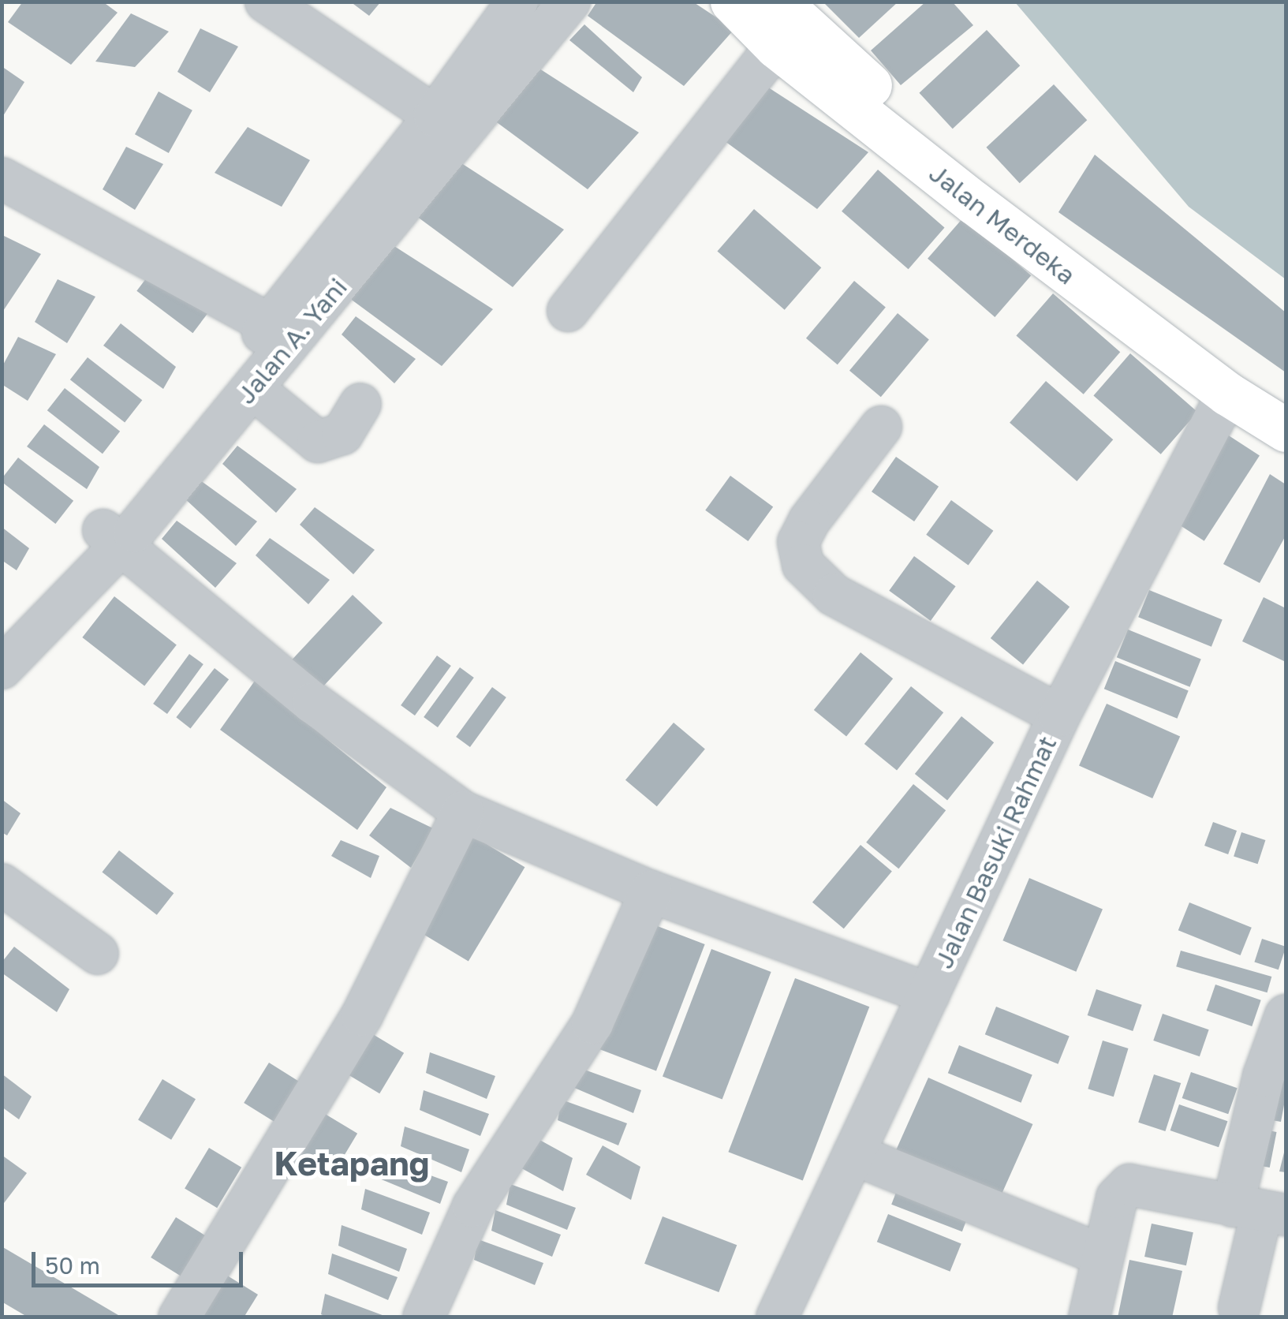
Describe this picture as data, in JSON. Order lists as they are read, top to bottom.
{
  "streets": {
    "main road": ["Jalan Merdeka"],
    "street": ["Jalan A. Yani", "Jalan Basuki Rahmat"]
  },
  "crossings": [
    ["Jalan Merdeka", "Jalan Basuki Rahmat"]
  ],
  "districts": ["Ketapang"],
  "scale_bar": "50 m"
}
